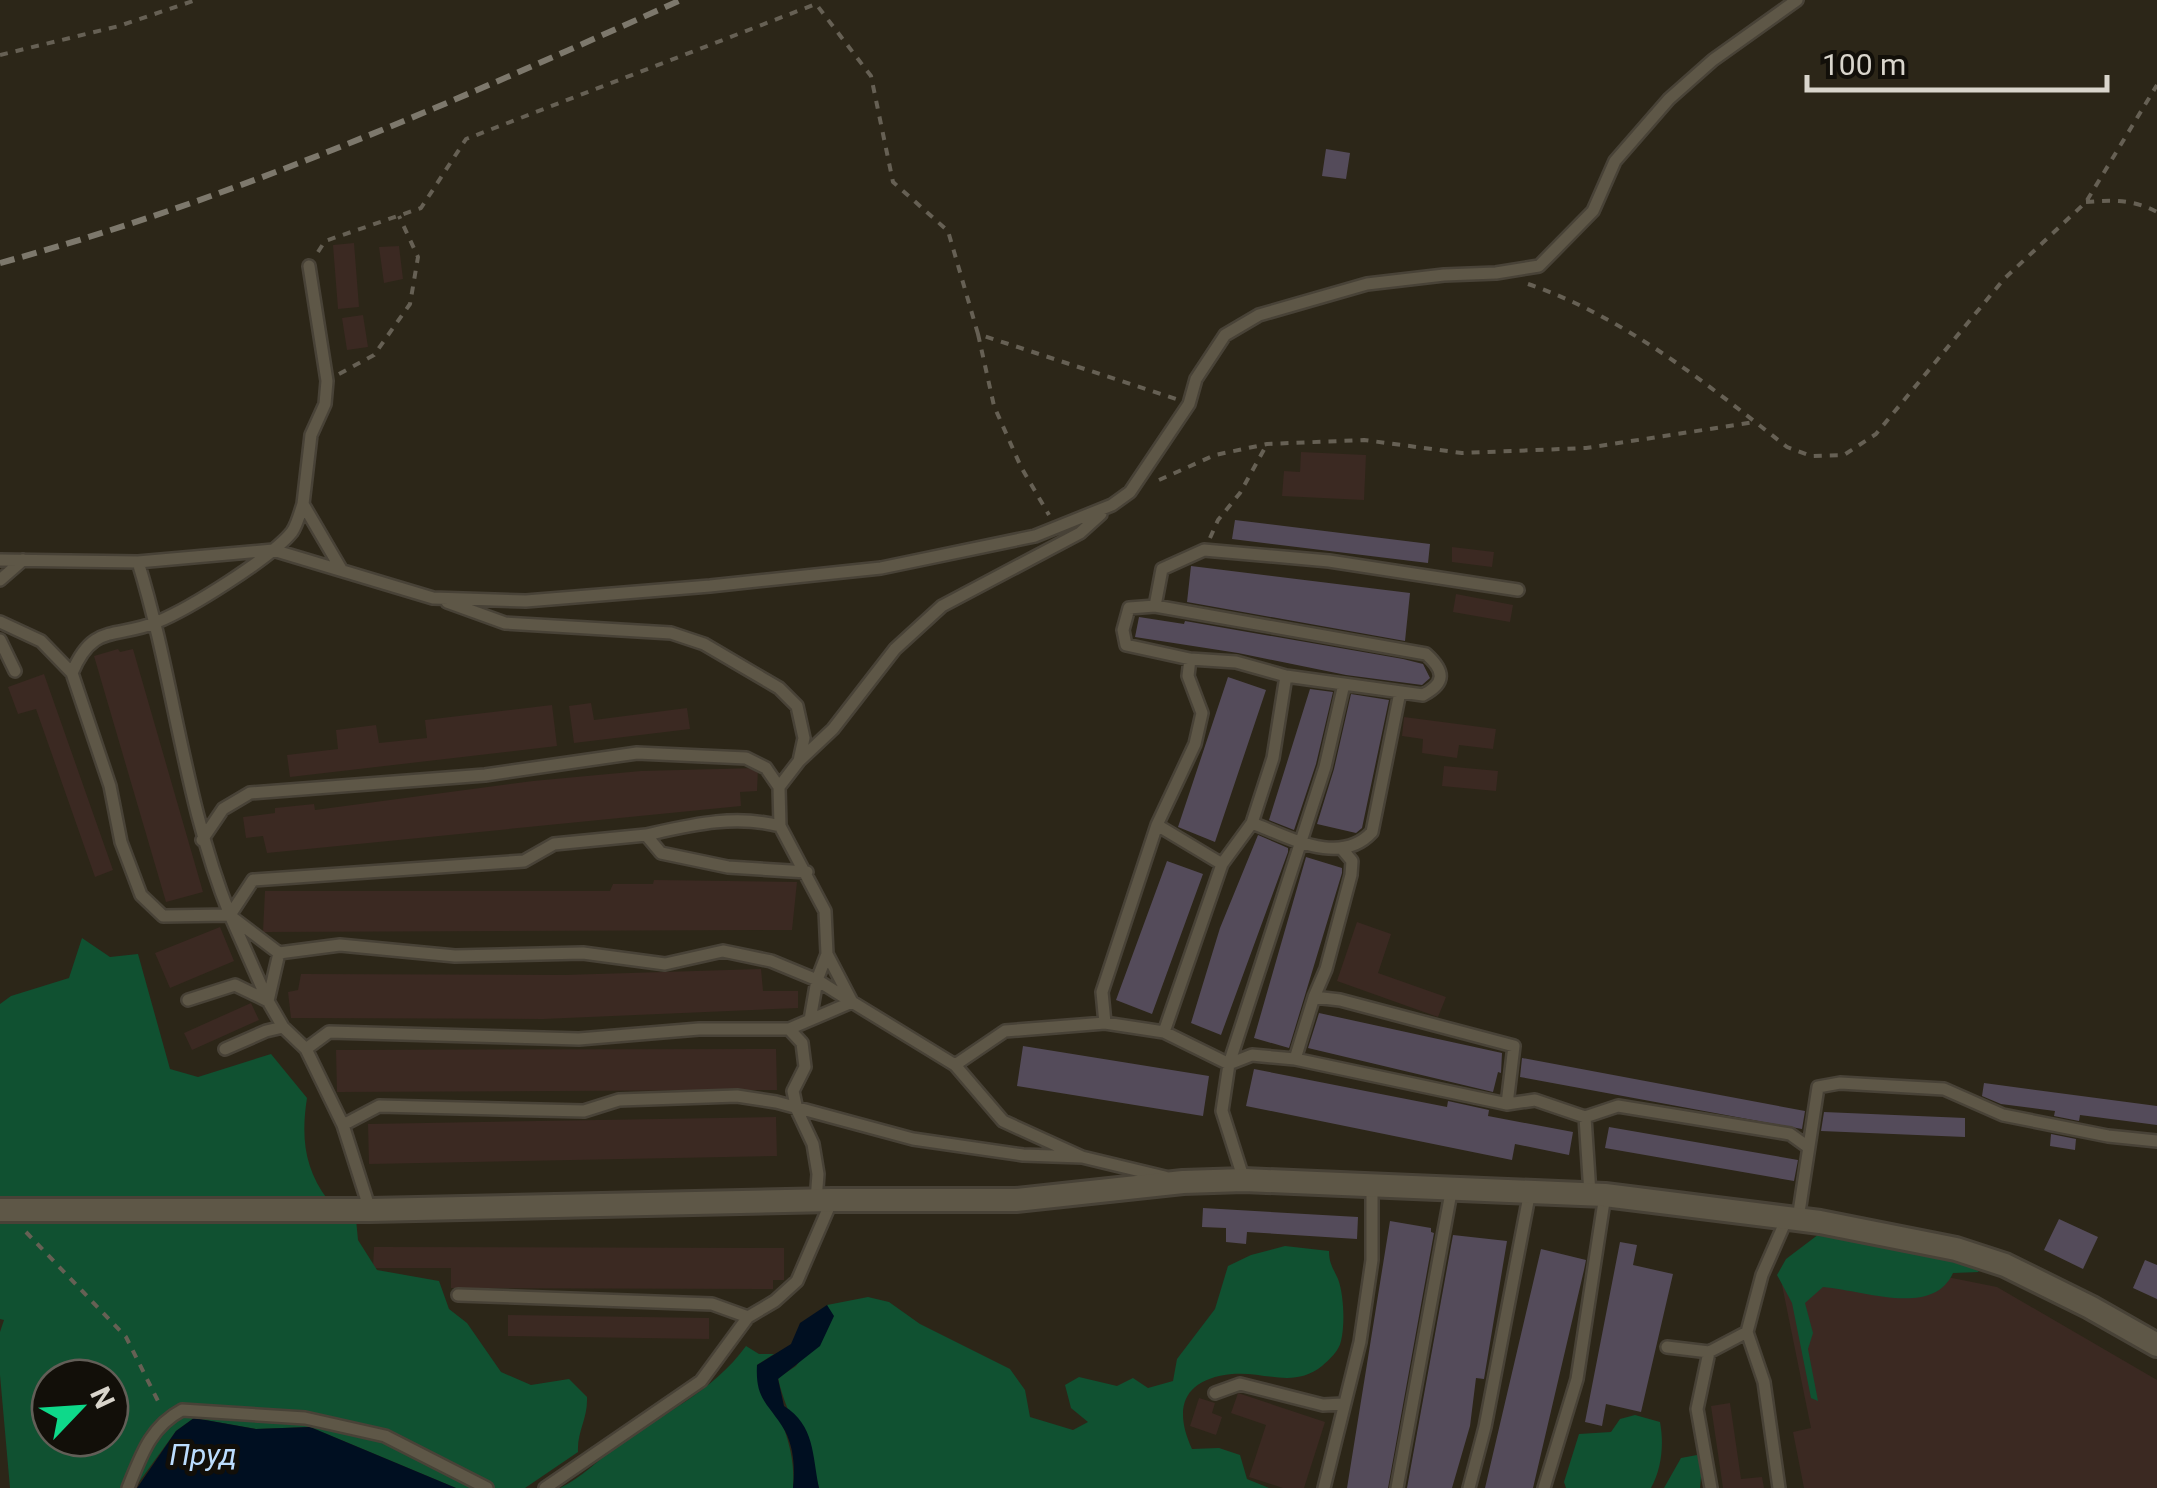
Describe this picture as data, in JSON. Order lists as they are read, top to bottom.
{
  "water": ["Пруд"],
  "scale_bar": "100 m",
  "north": "top right"
}
